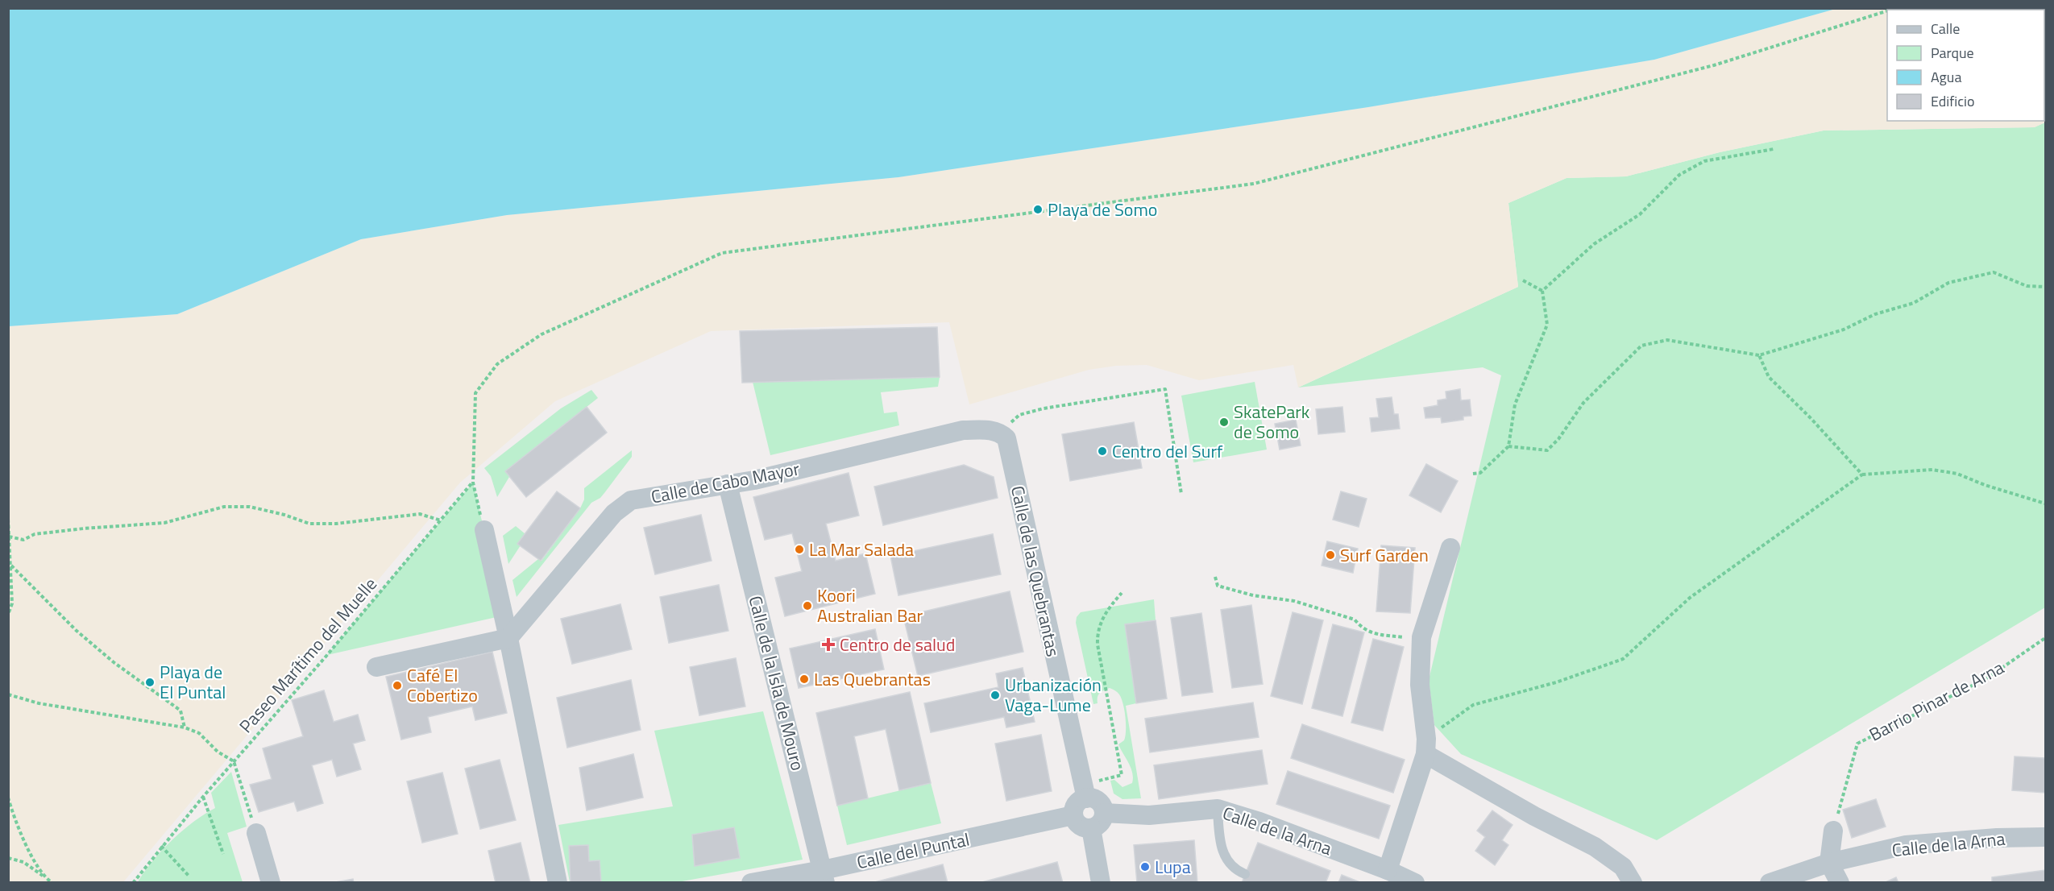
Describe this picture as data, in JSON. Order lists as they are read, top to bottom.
{
  "streets": {
    "street": [
      "Calle de Cabo Mayor",
      "Calle de las Quebrantas",
      "Calle de la Isla de Mouro",
      "Calle de la Arna",
      "Calle del Puntal"
    ],
    "path": ["Paseo Marítimo del Muelle", "Barrio Pinar de Arna"]
  },
  "crossings": [
    ["Calle de Cabo Mayor", "Calle de las Quebrantas"],
    ["Calle de Cabo Mayor", "Calle de la Isla de Mouro"],
    ["Calle de las Quebrantas", "Calle de la Arna"],
    ["Calle de las Quebrantas", "Calle del Puntal"],
    ["Calle de la Isla de Mouro", "Calle del Puntal"],
    ["Calle de la Arna", "Calle del Puntal"]
  ],
  "places": {
    "other": [
      "Playa de Somo",
      "SkatePark de Somo",
      "Centro del Surf",
      "La Mar Salada",
      "Surf Garden",
      "Koori Australian Bar",
      "Las Quebrantas",
      "Playa de El Puntal",
      "Café El Cobertizo",
      "Urbanización Vaga-Lume",
      "Lupa"
    ],
    "health": ["Centro de salud"]
  },
  "legend": [
    "Calle",
    "Parque",
    "Agua",
    "Edificio"
  ]
}
